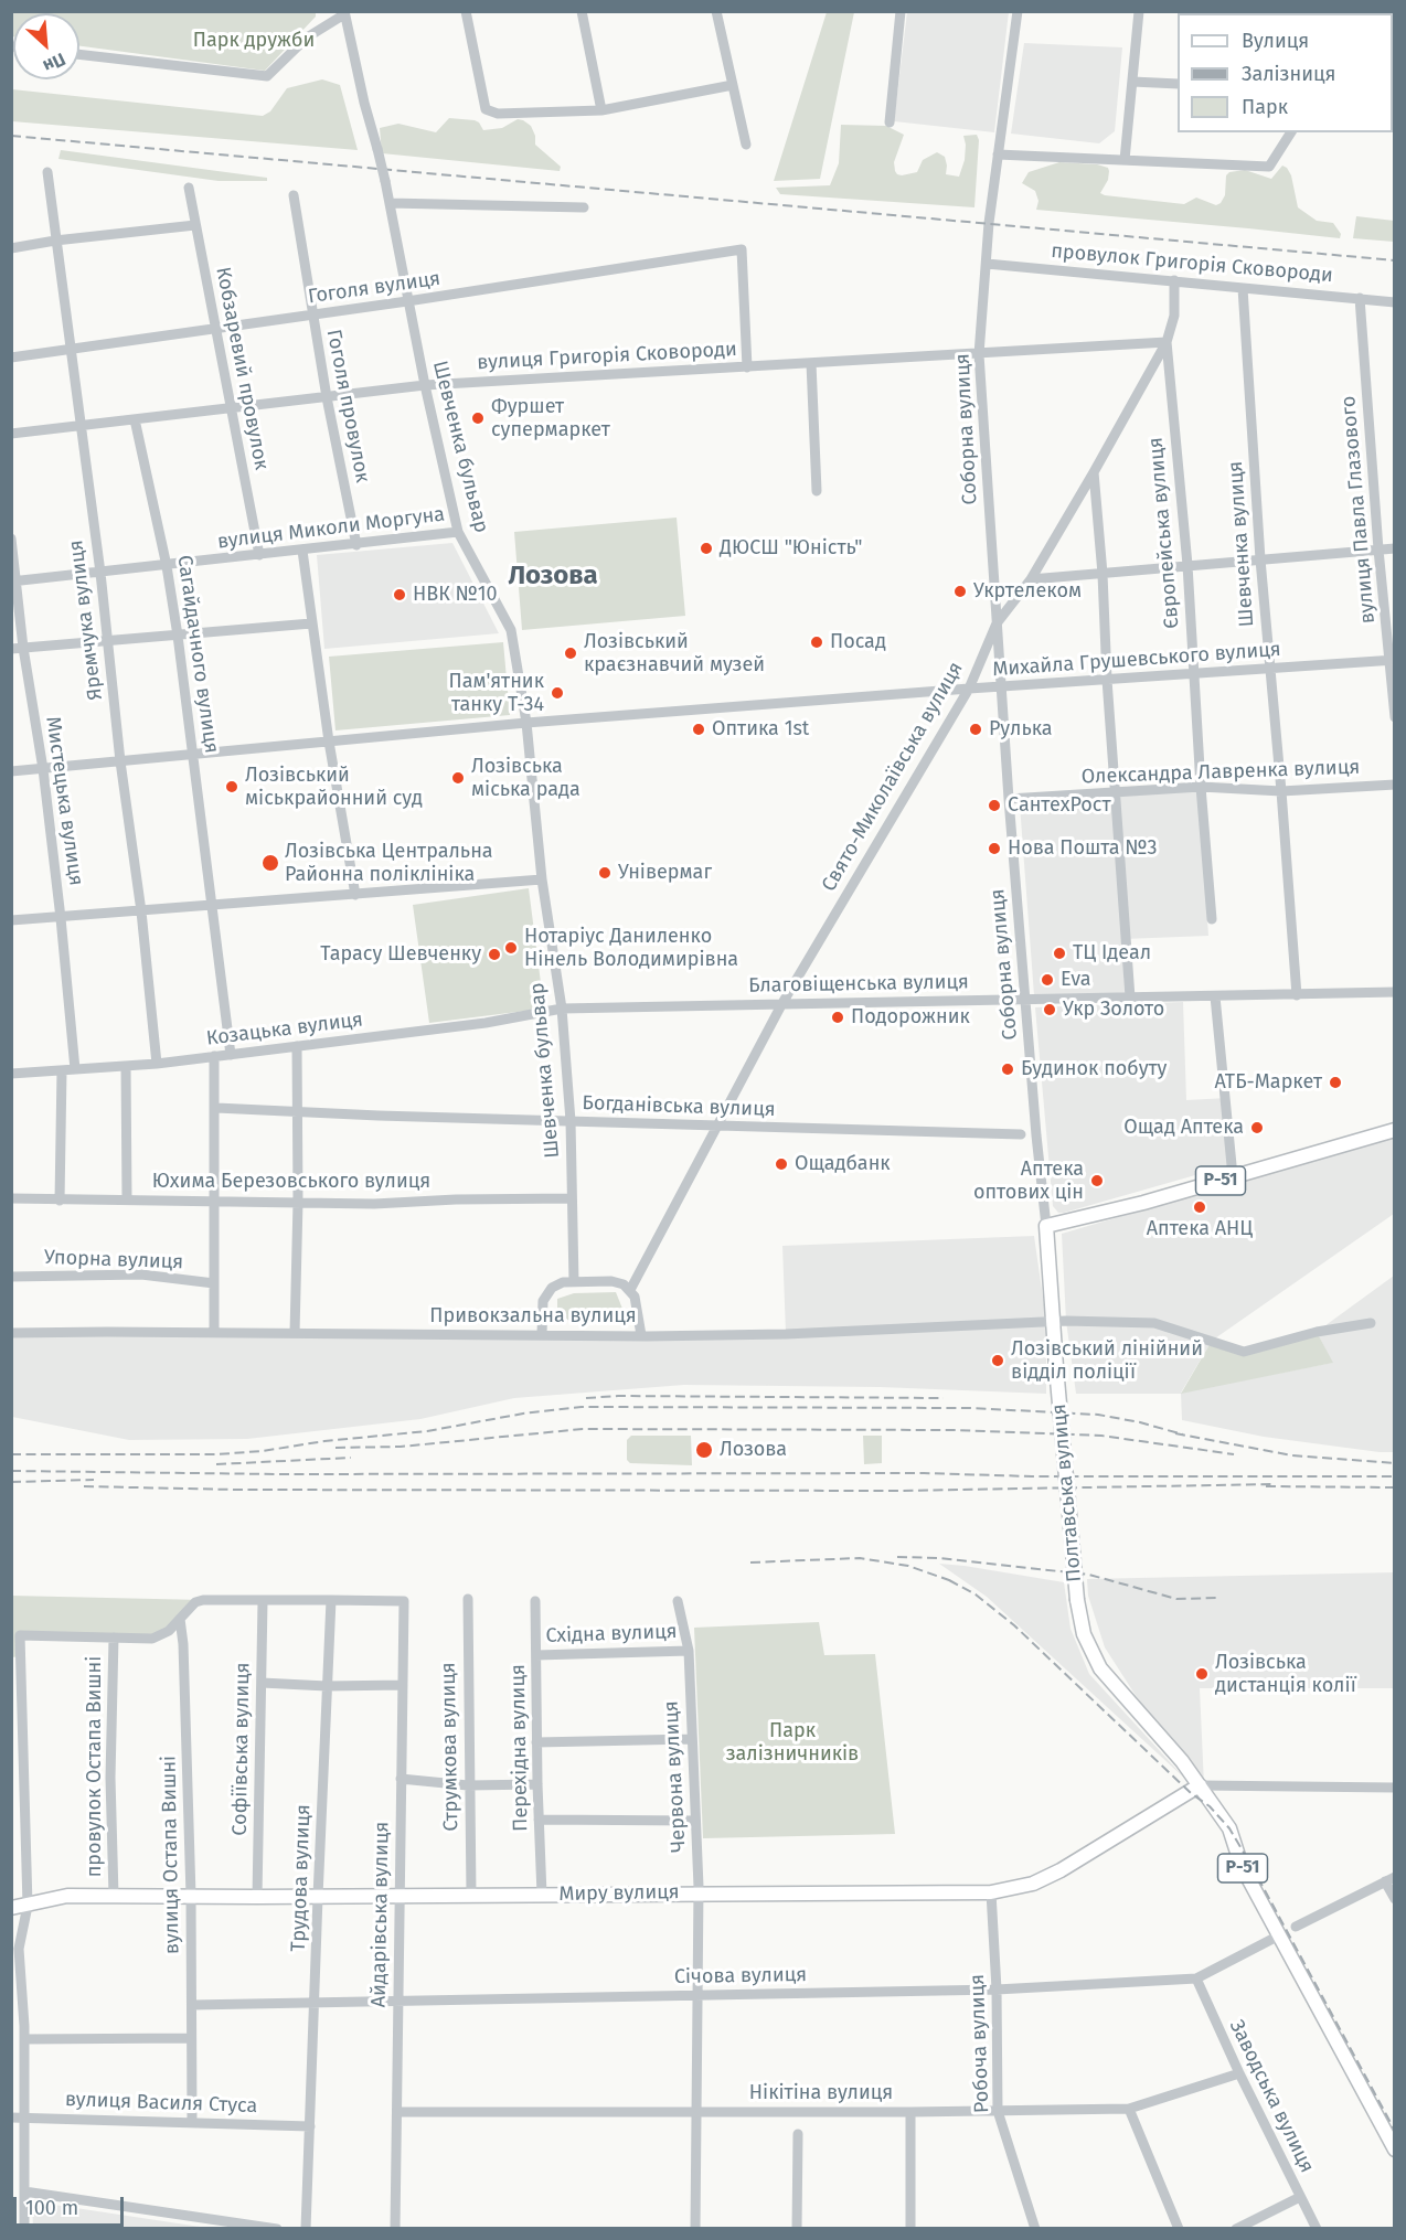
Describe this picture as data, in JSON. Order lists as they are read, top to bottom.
{
  "streets": {
    "main road": ["Р-51", "Полтавська вулиця", "Миру вулиця"],
    "street": [
      "провулок Григорія Сковороди",
      "Гоголя вулиця",
      "вулиця Григорія Сковороди",
      "Кобзаревий провулок",
      "Гоголя провулок",
      "Соборна вулиця",
      "Шевченка бульвар",
      "вулиця Павла Глазового",
      "вулиця Миколи Моргуна",
      "Європейська вулиця",
      "Шевченка вулиця",
      "Яремчука вулиця",
      "Сагайдачного вулиця",
      "Михайла Грушевського вулиця",
      "Олександра Лавренка вулиця",
      "Свято-Миколаївська вулиця",
      "Мистецька вулиця",
      "Благовіщенська вулиця",
      "Козацька вулиця",
      "Богданівська вулиця",
      "Юхима Березовського вулиця",
      "Упорна вулиця",
      "Привокзальна вулиця",
      "Східна вулиця",
      "Струмкова вулиця",
      "Перехідна вулиця",
      "Софіївська вулиця",
      "провулок Остапа Вишні",
      "Червона вулиця",
      "вулиця Остапа Вишні",
      "Трудова вулиця",
      "Айдарівська вулиця",
      "Січова вулиця",
      "Робоча вулиця",
      "Нікітіна вулиця",
      "Заводська вулиця",
      "вулиця Василя Стуса"
    ]
  },
  "crossings": [
    ["провулок Григорія Сковороди", "Соборна вулиця"],
    ["провулок Григорія Сковороди", "вулиця Павла Глазового"],
    ["провулок Григорія Сковороди", "Шевченка вулиця"],
    ["провулок Григорія Сковороди", "Свято-Миколаївська вулиця"],
    ["Гоголя вулиця", "вулиця Григорія Сковороди"],
    ["Гоголя вулиця", "Кобзаревий провулок"],
    ["Гоголя вулиця", "Гоголя провулок"],
    ["Гоголя вулиця", "Шевченка бульвар"],
    ["Гоголя вулиця", "Яремчука вулиця"],
    ["вулиця Григорія Сковороди", "Кобзаревий провулок"],
    ["вулиця Григорія Сковороди", "Гоголя провулок"],
    ["вулиця Григорія Сковороди", "Соборна вулиця"],
    ["вулиця Григорія Сковороди", "Шевченка бульвар"],
    ["вулиця Григорія Сковороди", "Європейська вулиця"],
    ["вулиця Григорія Сковороди", "Яремчука вулиця"],
    ["вулиця Григорія Сковороди", "Сагайдачного вулиця"],
    ["вулиця Григорія Сковороди", "Свято-Миколаївська вулиця"],
    ["Кобзаревий провулок", "вулиця Миколи Моргуна"],
    ["Гоголя провулок", "вулиця Миколи Моргуна"],
    ["Соборна вулиця", "Михайла Грушевського вулиця"],
    ["Соборна вулиця", "Олександра Лавренка вулиця"],
    ["Соборна вулиця", "Свято-Миколаївська вулиця"],
    ["Соборна вулиця", "Благовіщенська вулиця"],
    ["Соборна вулиця", "Р-51"],
    ["Соборна вулиця", "Полтавська вулиця"],
    ["Шевченка бульвар", "вулиця Миколи Моргуна"],
    ["Шевченка бульвар", "Михайла Грушевського вулиця"],
    ["Шевченка бульвар", "Благовіщенська вулиця"],
    ["Шевченка бульвар", "Козацька вулиця"],
    ["Шевченка бульвар", "Богданівська вулиця"],
    ["Шевченка бульвар", "Юхима Березовського вулиця"],
    ["вулиця Павла Глазового", "Михайла Грушевського вулиця"],
    ["вулиця Миколи Моргуна", "Яремчука вулиця"],
    ["вулиця Миколи Моргуна", "Сагайдачного вулиця"],
    ["вулиця Миколи Моргуна", "Мистецька вулиця"],
    ["Європейська вулиця", "Михайла Грушевського вулиця"],
    ["Європейська вулиця", "Олександра Лавренка вулиця"],
    ["Європейська вулиця", "Свято-Миколаївська вулиця"],
    ["Шевченка вулиця", "Михайла Грушевського вулиця"],
    ["Шевченка вулиця", "Олександра Лавренка вулиця"],
    ["Шевченка вулиця", "Благовіщенська вулиця"],
    ["Яремчука вулиця", "Михайла Грушевського вулиця"],
    ["Яремчука вулиця", "Козацька вулиця"],
    ["Сагайдачного вулиця", "Михайла Грушевського вулиця"],
    ["Сагайдачного вулиця", "Козацька вулиця"],
    ["Михайла Грушевського вулиця", "Свято-Миколаївська вулиця"],
    ["Михайла Грушевського вулиця", "Мистецька вулиця"],
    ["Свято-Миколаївська вулиця", "Благовіщенська вулиця"],
    ["Свято-Миколаївська вулиця", "Богданівська вулиця"],
    ["Мистецька вулиця", "Козацька вулиця"],
    ["Благовіщенська вулиця", "Козацька вулиця"],
    ["Р-51", "Полтавська вулиця"],
    ["Р-51", "Миру вулиця"],
    ["Р-51", "Січова вулиця"],
    ["Привокзальна вулиця", "Полтавська вулиця"],
    ["Полтавська вулиця", "Миру вулиця"],
    ["Східна вулиця", "Перехідна вулиця"],
    ["Східна вулиця", "Червона вулиця"],
    ["Струмкова вулиця", "Миру вулиця"],
    ["Перехідна вулиця", "Миру вулиця"],
    ["Софіївська вулиця", "Миру вулиця"],
    ["провулок Остапа Вишні", "Миру вулиця"],
    ["Червона вулиця", "Миру вулиця"],
    ["Червона вулиця", "Січова вулиця"],
    ["Червона вулиця", "Нікітіна вулиця"],
    ["вулиця Остапа Вишні", "Миру вулиця"],
    ["вулиця Остапа Вишні", "Січова вулиця"],
    ["вулиця Остапа Вишні", "вулиця Василя Стуса"],
    ["Трудова вулиця", "Миру вулиця"],
    ["Трудова вулиця", "Айдарівська вулиця"],
    ["Трудова вулиця", "Січова вулиця"],
    ["Трудова вулиця", "вулиця Василя Стуса"],
    ["Миру вулиця", "Айдарівська вулиця"],
    ["Миру вулиця", "Робоча вулиця"],
    ["Айдарівська вулиця", "Січова вулиця"],
    ["Айдарівська вулиця", "Нікітіна вулиця"],
    ["Січова вулиця", "Робоча вулиця"],
    ["Січова вулиця", "Заводська вулиця"],
    ["Робоча вулиця", "Нікітіна вулиця"],
    ["Нікітіна вулиця", "Заводська вулиця"]
  ],
  "districts": ["Лозова"],
  "parks": ["Парк дружби", "Парк залізничників"],
  "places": [
    "Фуршет супермаркет",
    "ДЮСШ \"Юність\"",
    "Укртелеком",
    "НВК №10",
    "Посад",
    "Лозівський краєзнавчий музей",
    "Пам'ятник танку Т-34",
    "Оптика 1st",
    "Рулька",
    "Лозівська міська рада",
    "Лозівський міськрайонний суд",
    "СантехРост",
    "Нова Пошта №3",
    "Лозівська Центральна Районна поліклініка",
    "Універмаг",
    "Нотаріус Даниленко Нінель Володимирівна",
    "ТЦ Ідеал",
    "Тарасу Шевченку",
    "Eva",
    "Укр Золото",
    "Подорожник",
    "Будинок побуту",
    "АТБ-Маркет",
    "Ощад Аптека",
    "Ощадбанк",
    "Аптека оптових цін",
    "Аптека АНЦ",
    "Лозівський лінійний відділ поліції",
    "Лозова",
    "Лозівська дистанція колії"
  ],
  "legend": ["Вулиця", "Залізниця", "Парк"],
  "scale_bar": "100 m",
  "north": "bottom right"
}
